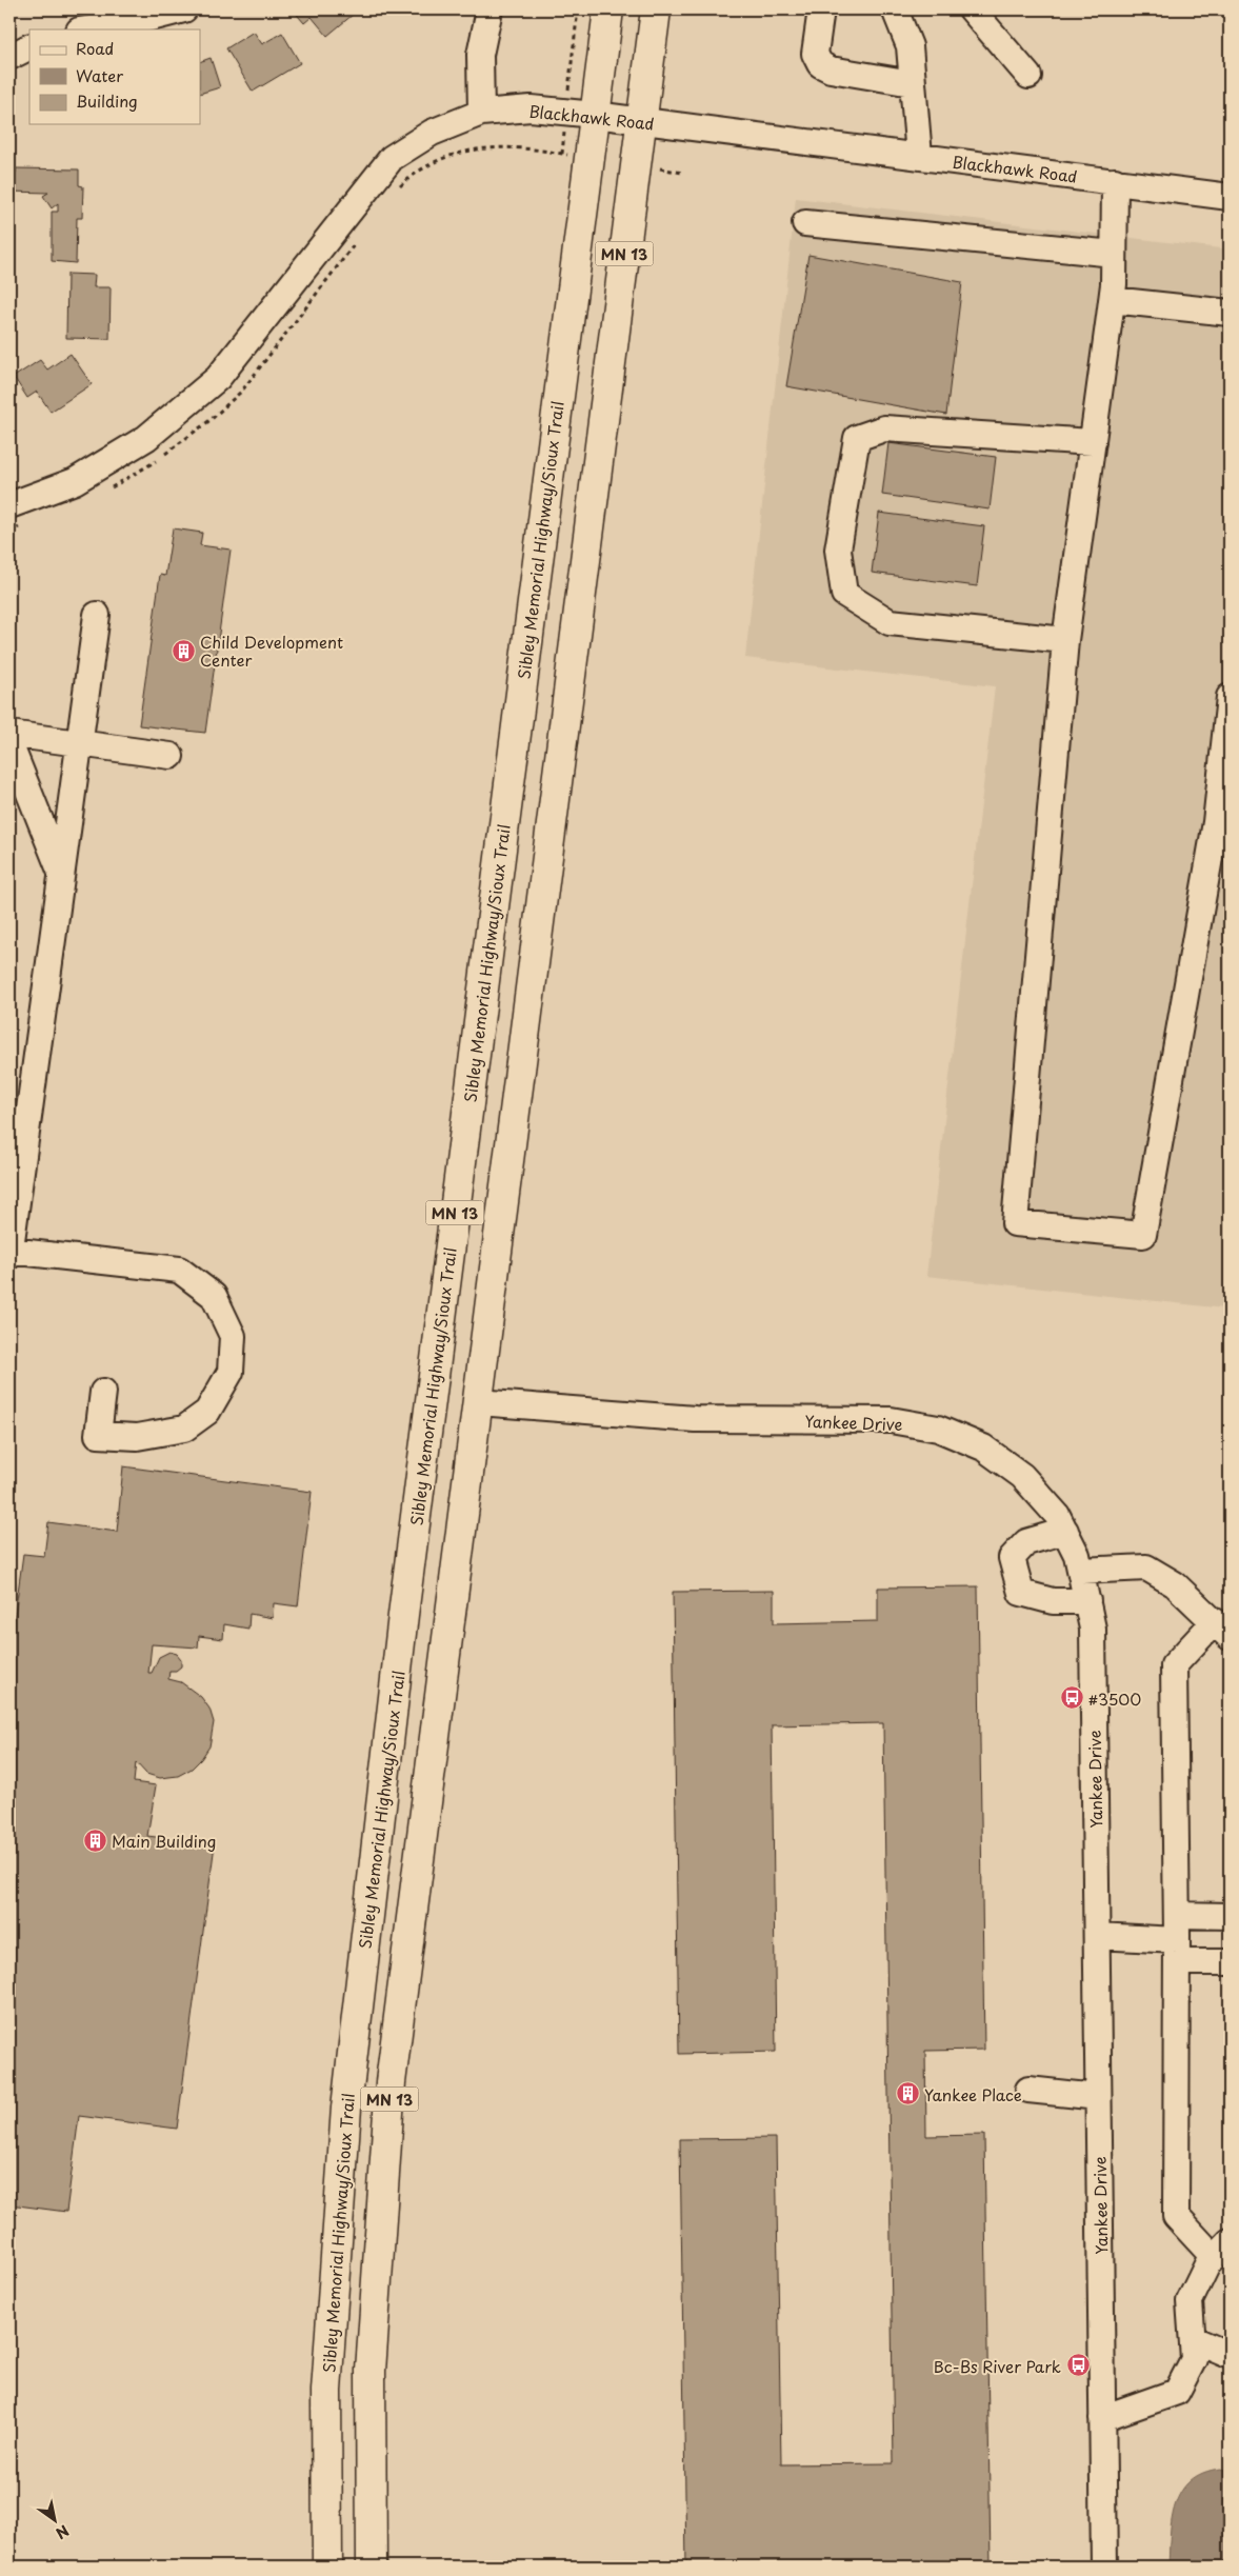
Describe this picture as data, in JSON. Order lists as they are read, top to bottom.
{
  "streets": {
    "highway": ["MN 13", "Sibley Memorial Highway/Sioux Trail"],
    "street": ["Blackhawk Road", "Yankee Drive"]
  },
  "crossings": [
    ["Blackhawk Road", "MN 13"],
    ["Blackhawk Road", "Sibley Memorial Highway/Sioux Trail"],
    ["MN 13", "Sibley Memorial Highway/Sioux Trail"],
    ["MN 13", "Yankee Drive"]
  ],
  "places": {
    "building": ["Child Development Center", "Main Building", "Yankee Place"],
    "bus stop": ["#3500", "Bc-Bs River Park"]
  },
  "legend": ["Road", "Water", "Building"],
  "north": "bottom right"
}
